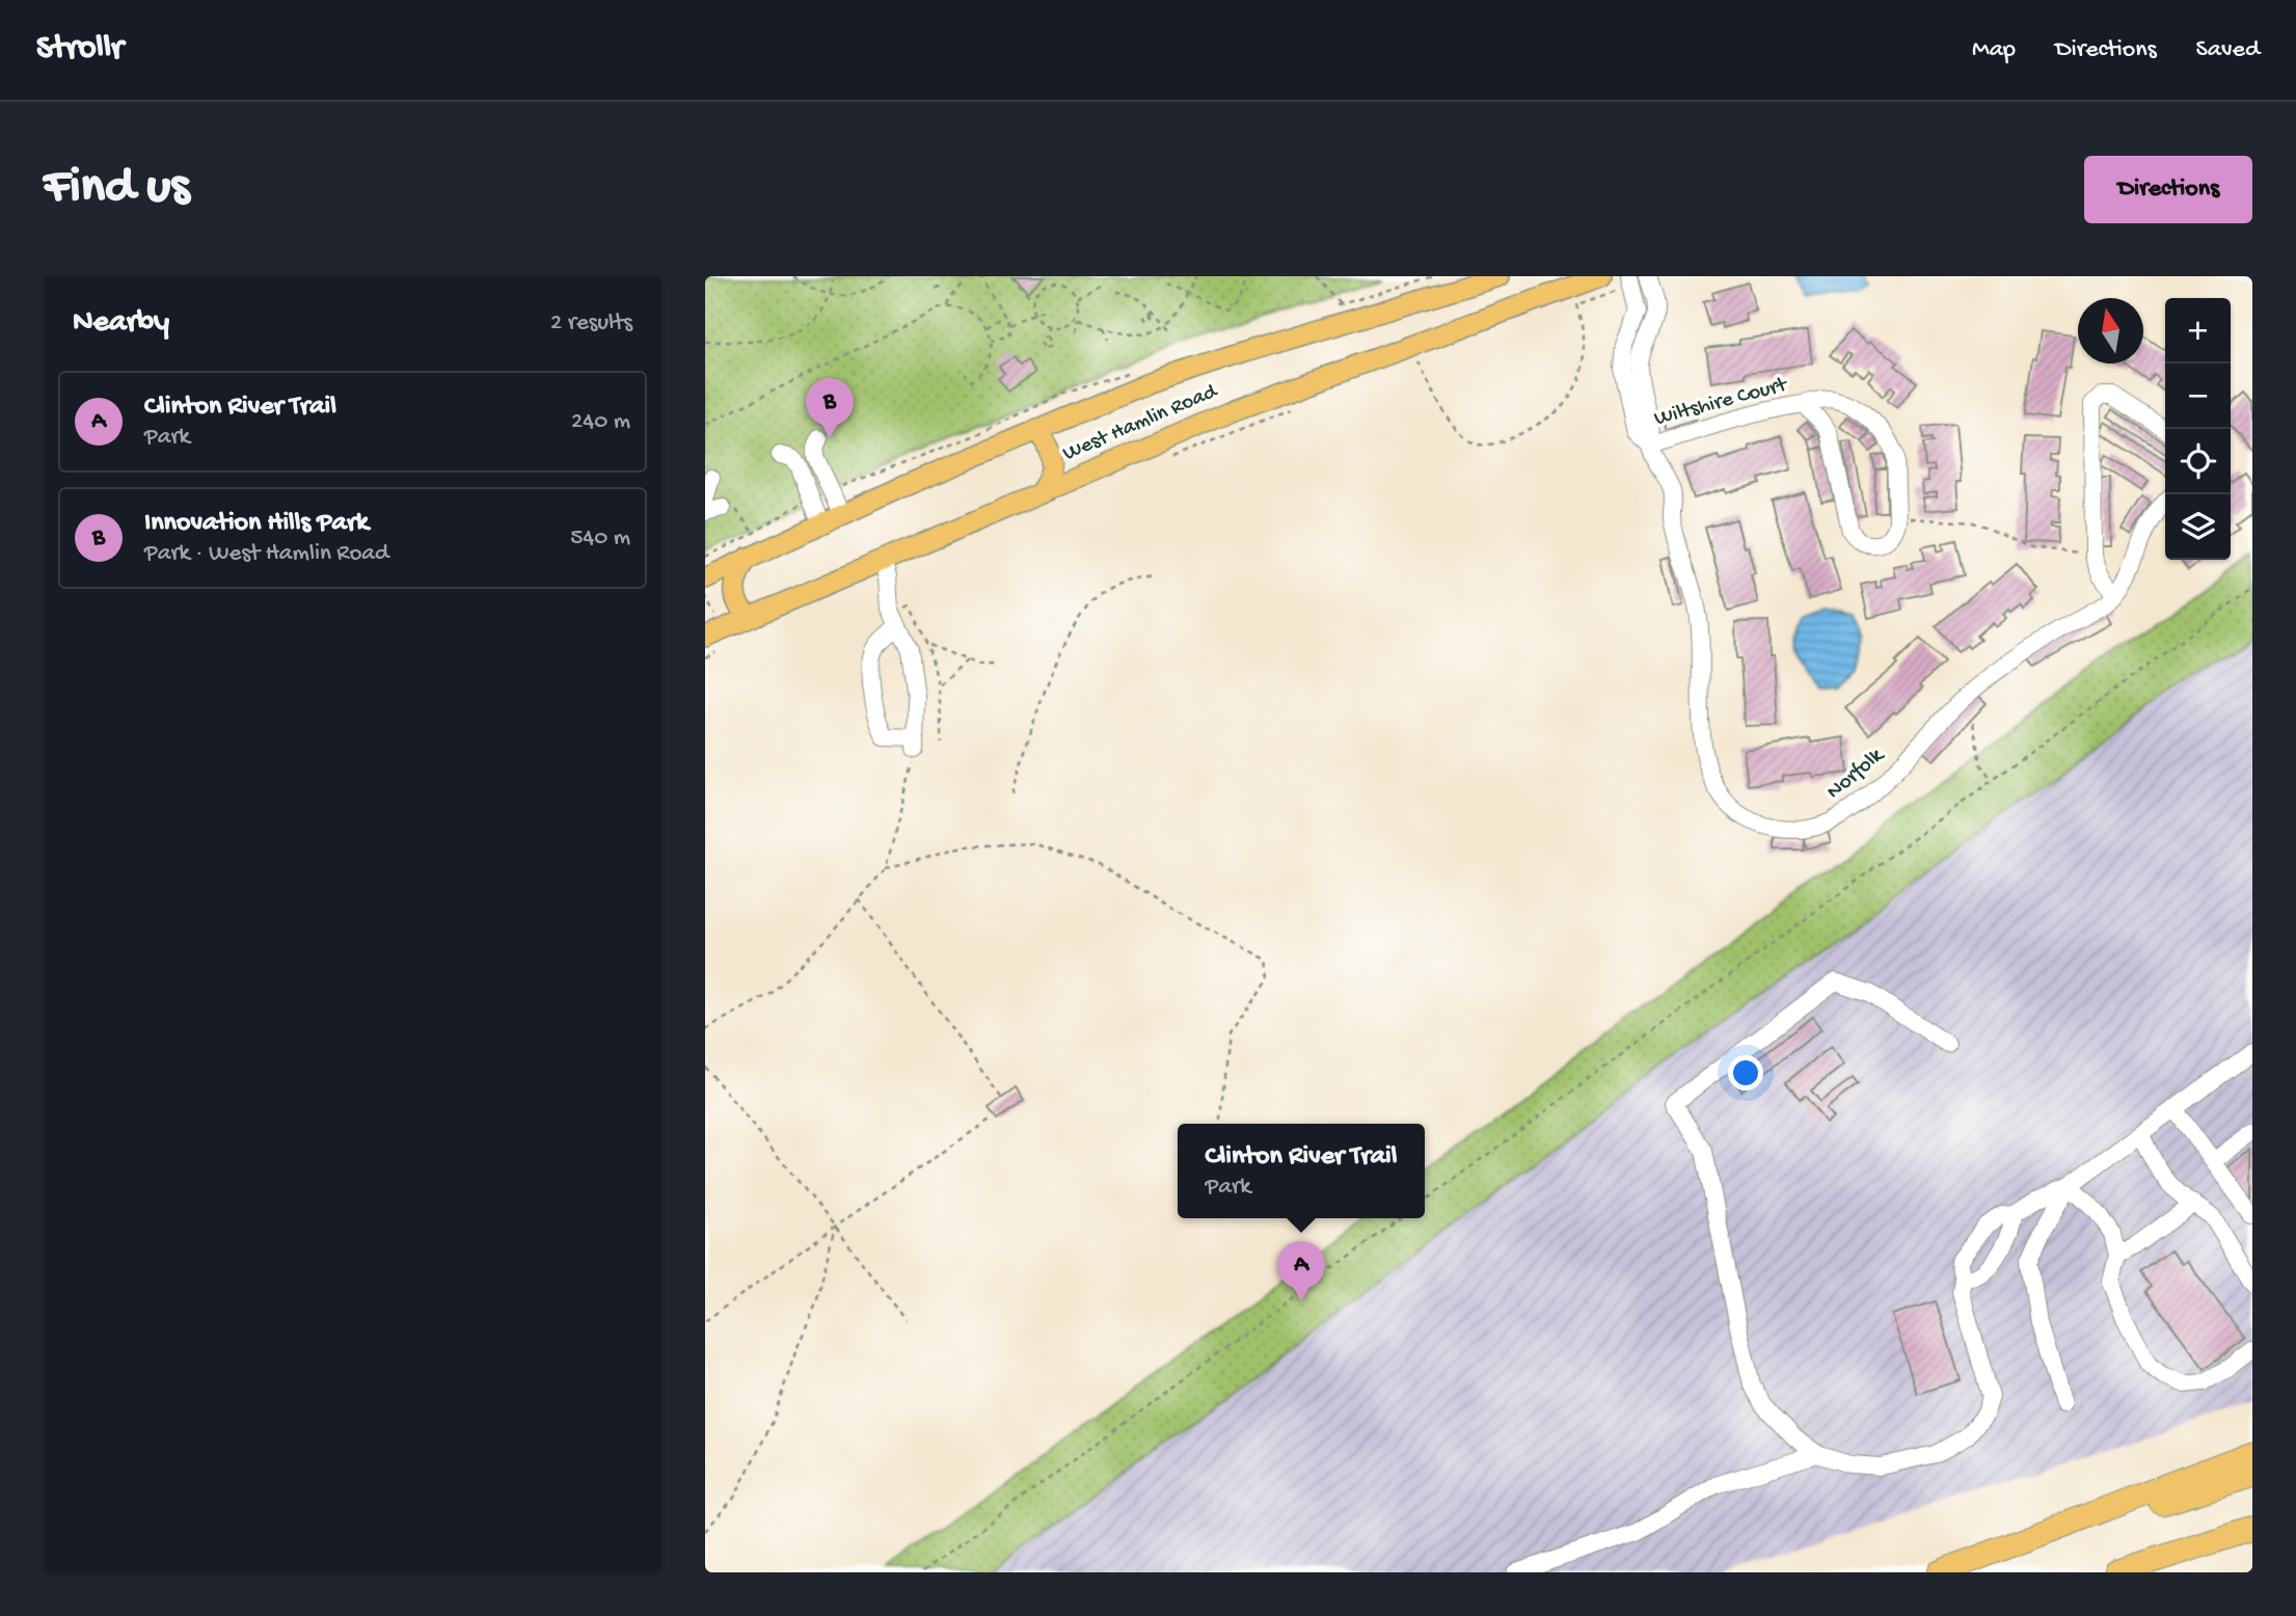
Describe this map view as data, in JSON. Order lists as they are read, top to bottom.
{
  "streets": {
    "main road": ["West Hamlin Road"],
    "street": ["Wiltshire Court", "Norfolk"]
  },
  "crossings": [
    ["Wiltshire Court", "Norfolk"]
  ],
  "north": "top",
  "page": {
    "header": "Strollr",
    "nav": ["Map", "Directions", "Saved"],
    "buttons": "Directions",
    "title": "Find us",
    "heading": ["Nearby", "2 results"],
    "map_buttons": ["+", "−"],
    "list": [
      {
        "mark": "A",
        "name": "Clinton River Trail",
        "note": "Park",
        "value": "240 m"
      },
      {
        "mark": "B",
        "name": "Innovation Hills Park",
        "note": "Park · West Hamlin Road",
        "value": "540 m"
      }
    ],
    "pins": ["B", "A"],
    "popup": ["Clinton River Trail", "Park"]
  }
}
